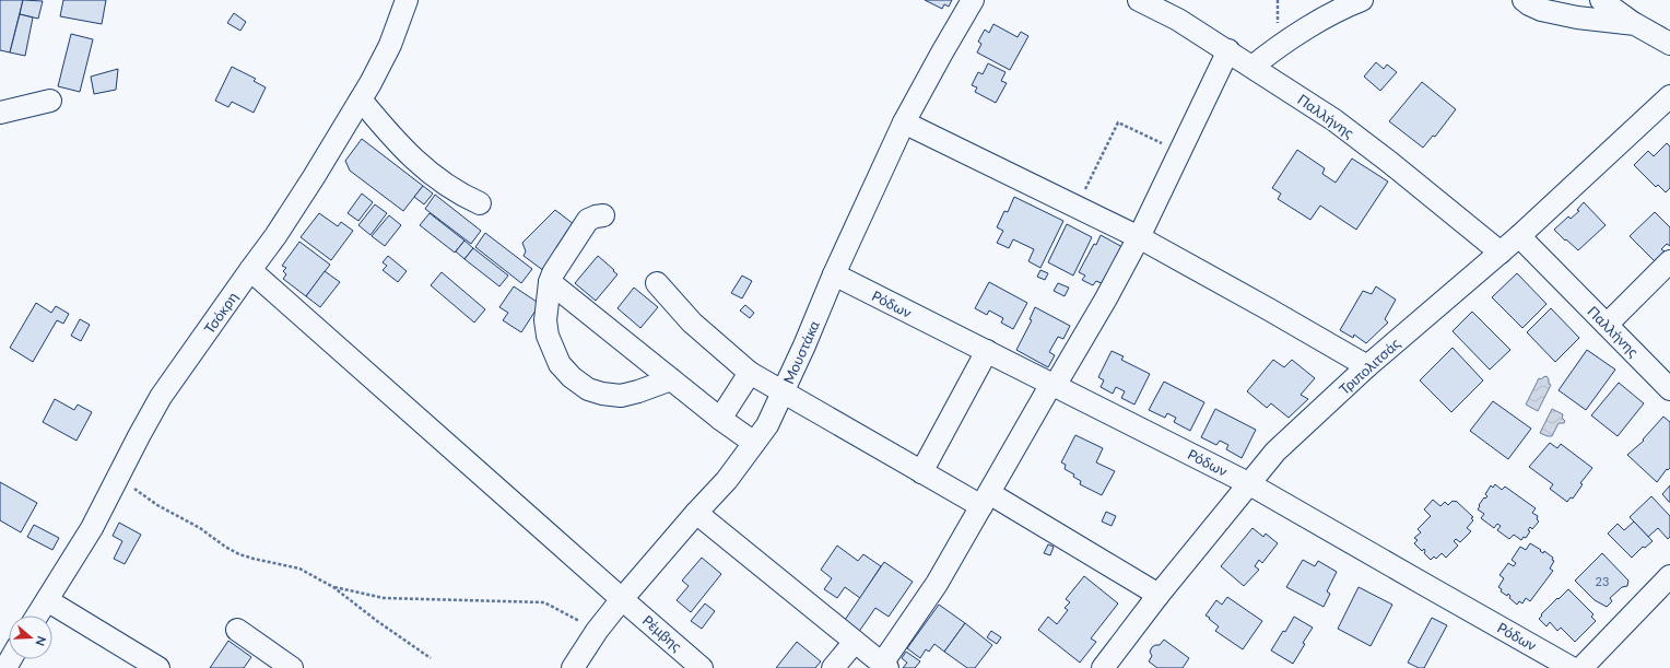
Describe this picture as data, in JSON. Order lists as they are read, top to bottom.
{
  "streets": {
    "street": [
      "Παλλήνης",
      "Ρόδων",
      "Τσόκρη",
      "Μουστάκα",
      "Τριπολιτσάς",
      "Ρέμβης"
    ]
  },
  "crossings": [
    ["Παλλήνης", "Τριπολιτσάς"],
    ["Ρόδων", "Μουστάκα"],
    ["Ρόδων", "Τριπολιτσάς"],
    ["Τσόκρη", "Ρέμβης"],
    ["Μουστάκα", "Ρέμβης"]
  ],
  "house_numbers": ["23"],
  "north": "right"
}
